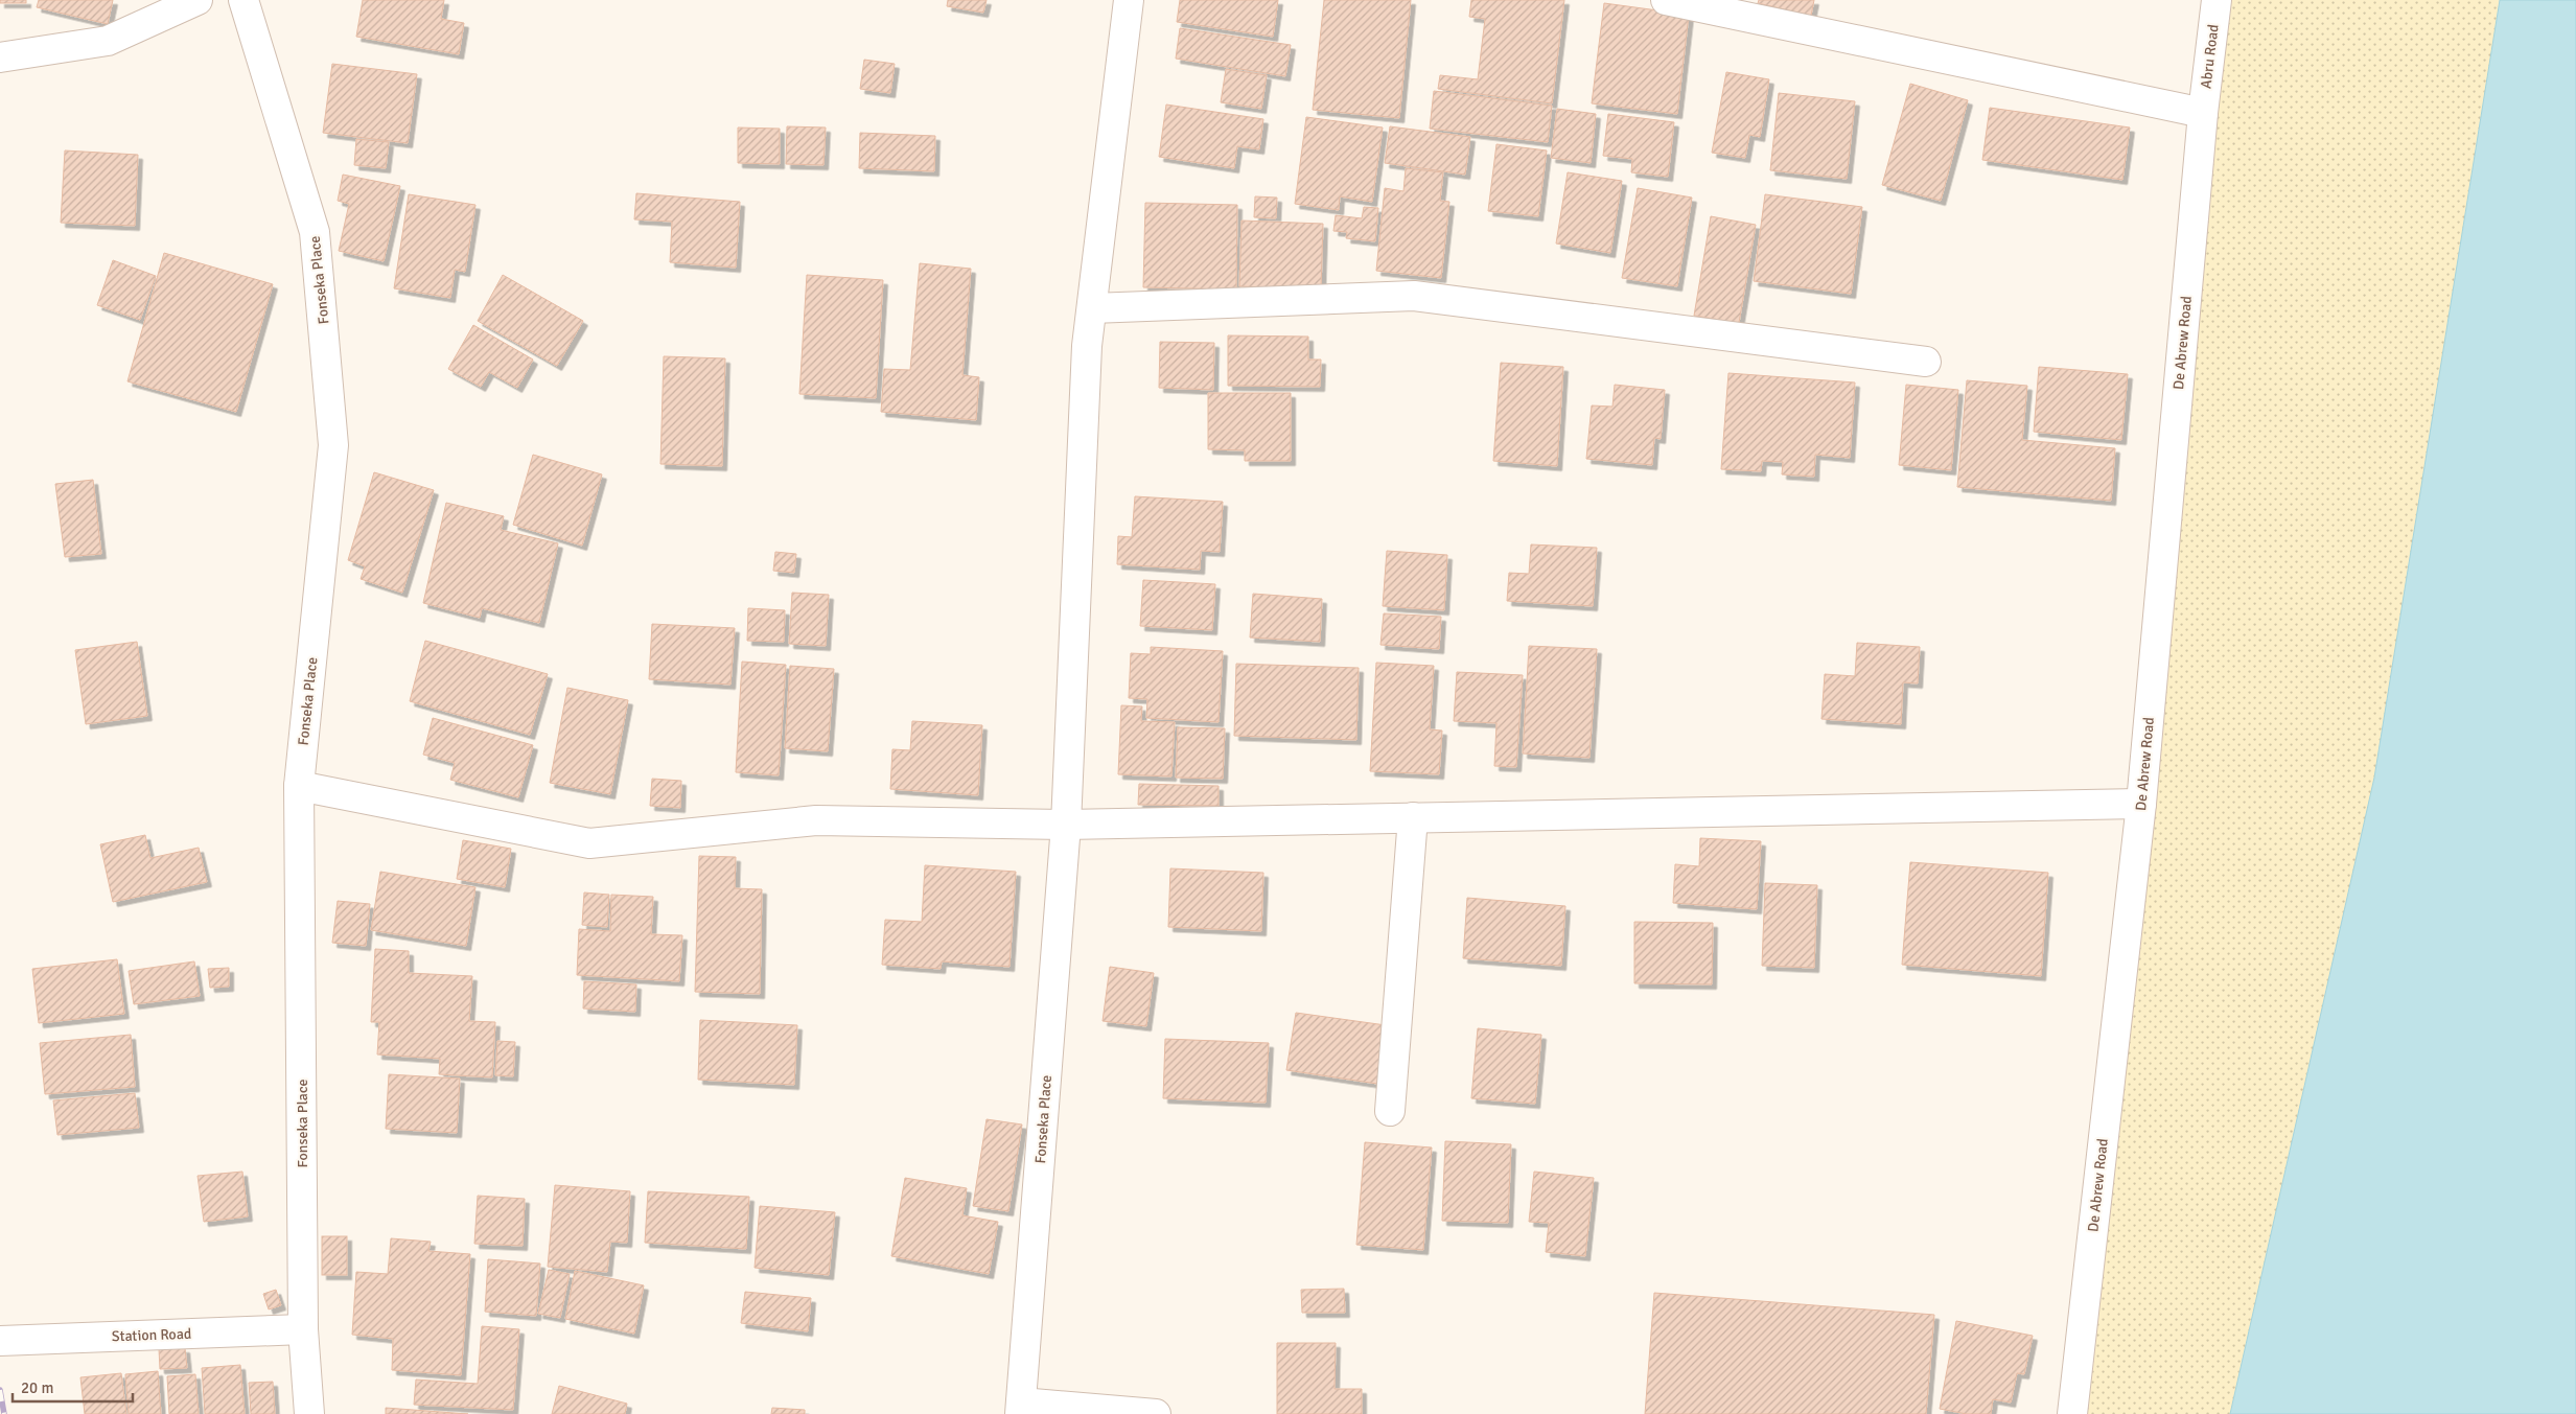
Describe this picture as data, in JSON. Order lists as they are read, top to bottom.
{
  "streets": {
    "street": [
      "Abru Road",
      "Fonseka Place",
      "De Abrew Road",
      "Station Road"
    ]
  },
  "crossings": [
    ["Abru Road", "De Abrew Road"],
    ["Fonseka Place", "Station Road"]
  ],
  "scale_bar": "20 m"
}
